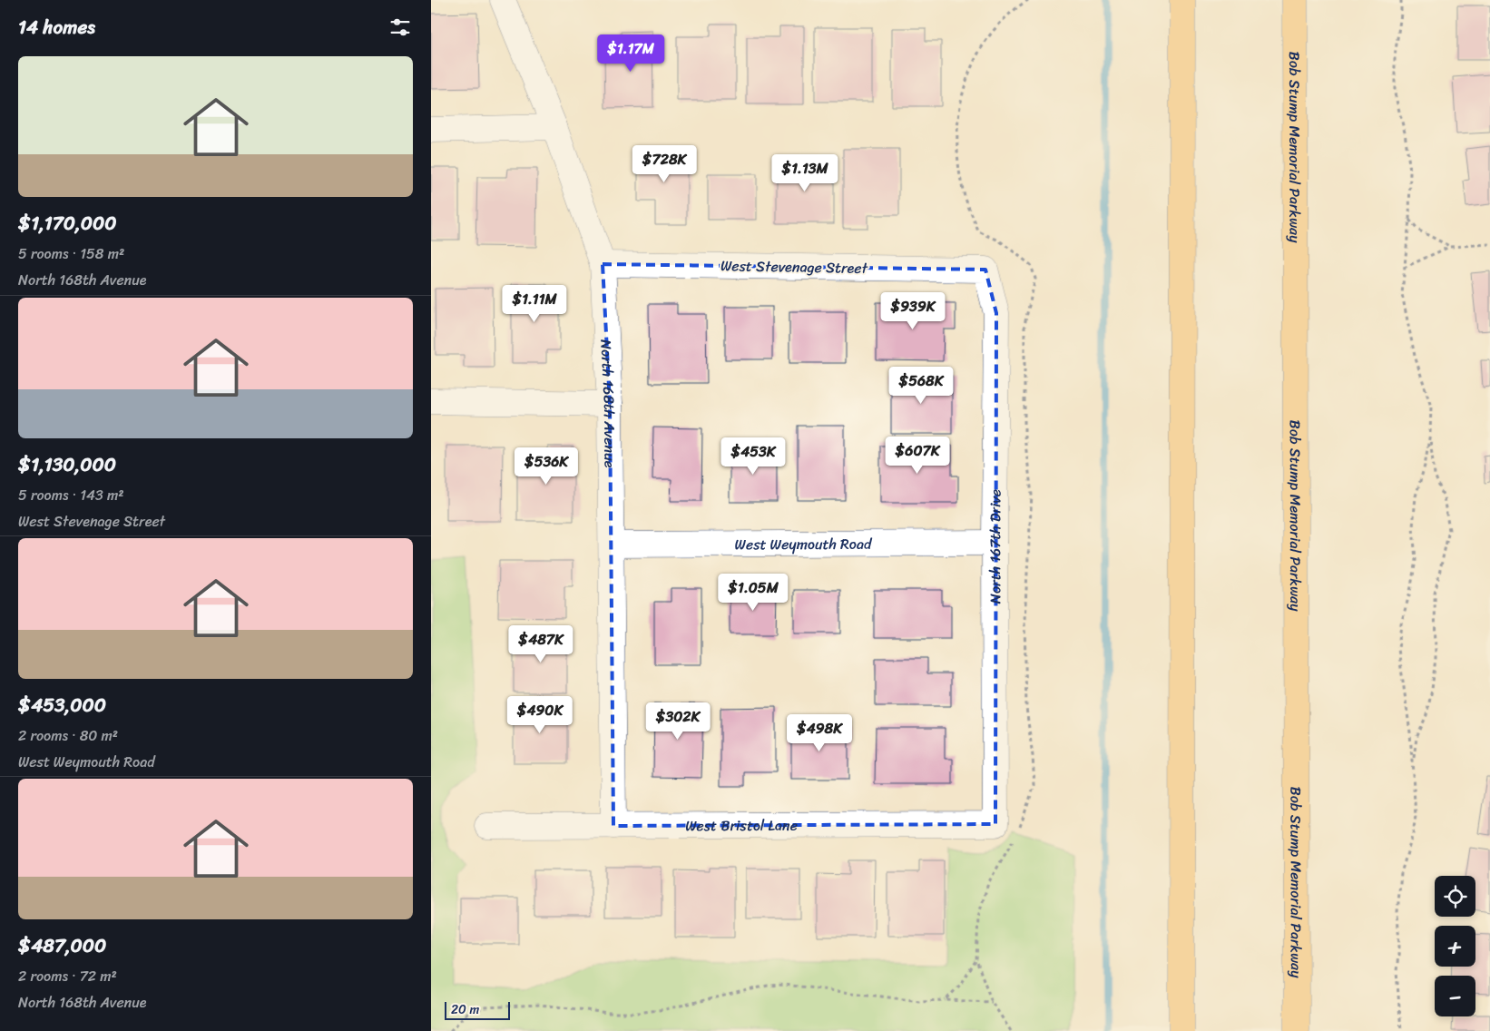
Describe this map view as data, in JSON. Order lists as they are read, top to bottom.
{
  "streets": {
    "highway": ["Bob Stump Memorial Parkway"],
    "street": [
      "West Stevenage Street",
      "North 168th Avenue",
      "West Weymouth Road",
      "North 167th Drive",
      "West Bristol Lane"
    ]
  },
  "crossings": [
    ["West Stevenage Street", "North 168th Avenue"],
    ["West Stevenage Street", "North 167th Drive"],
    ["North 168th Avenue", "West Weymouth Road"],
    ["North 168th Avenue", "West Bristol Lane"],
    ["West Weymouth Road", "North 167th Drive"],
    ["North 167th Drive", "West Bristol Lane"]
  ],
  "scale_bar": "20 m",
  "page": {
    "heading": "14 homes",
    "price": [
      "$1.17M",
      "$728K",
      "$1.13M",
      "$1.11M",
      "$939K",
      "$568K",
      "$607K",
      "$453K",
      "$536K",
      "$1.05M",
      "$487K",
      "$490K",
      "$302K",
      "$498K"
    ],
    "list": [
      {
        "name": "$1,170,000",
        "note": "5 rooms · 158 m² · North 168th Avenue"
      },
      {
        "name": "$1,130,000",
        "note": "5 rooms · 143 m² · West Stevenage Street"
      },
      {
        "name": "$453,000",
        "note": "2 rooms · 80 m² · West Weymouth Road"
      },
      {
        "name": "$487,000",
        "note": "2 rooms · 72 m² · North 168th Avenue"
      }
    ],
    "map_buttons": ["+", "−"],
    "scale": "20 m"
  }
}
